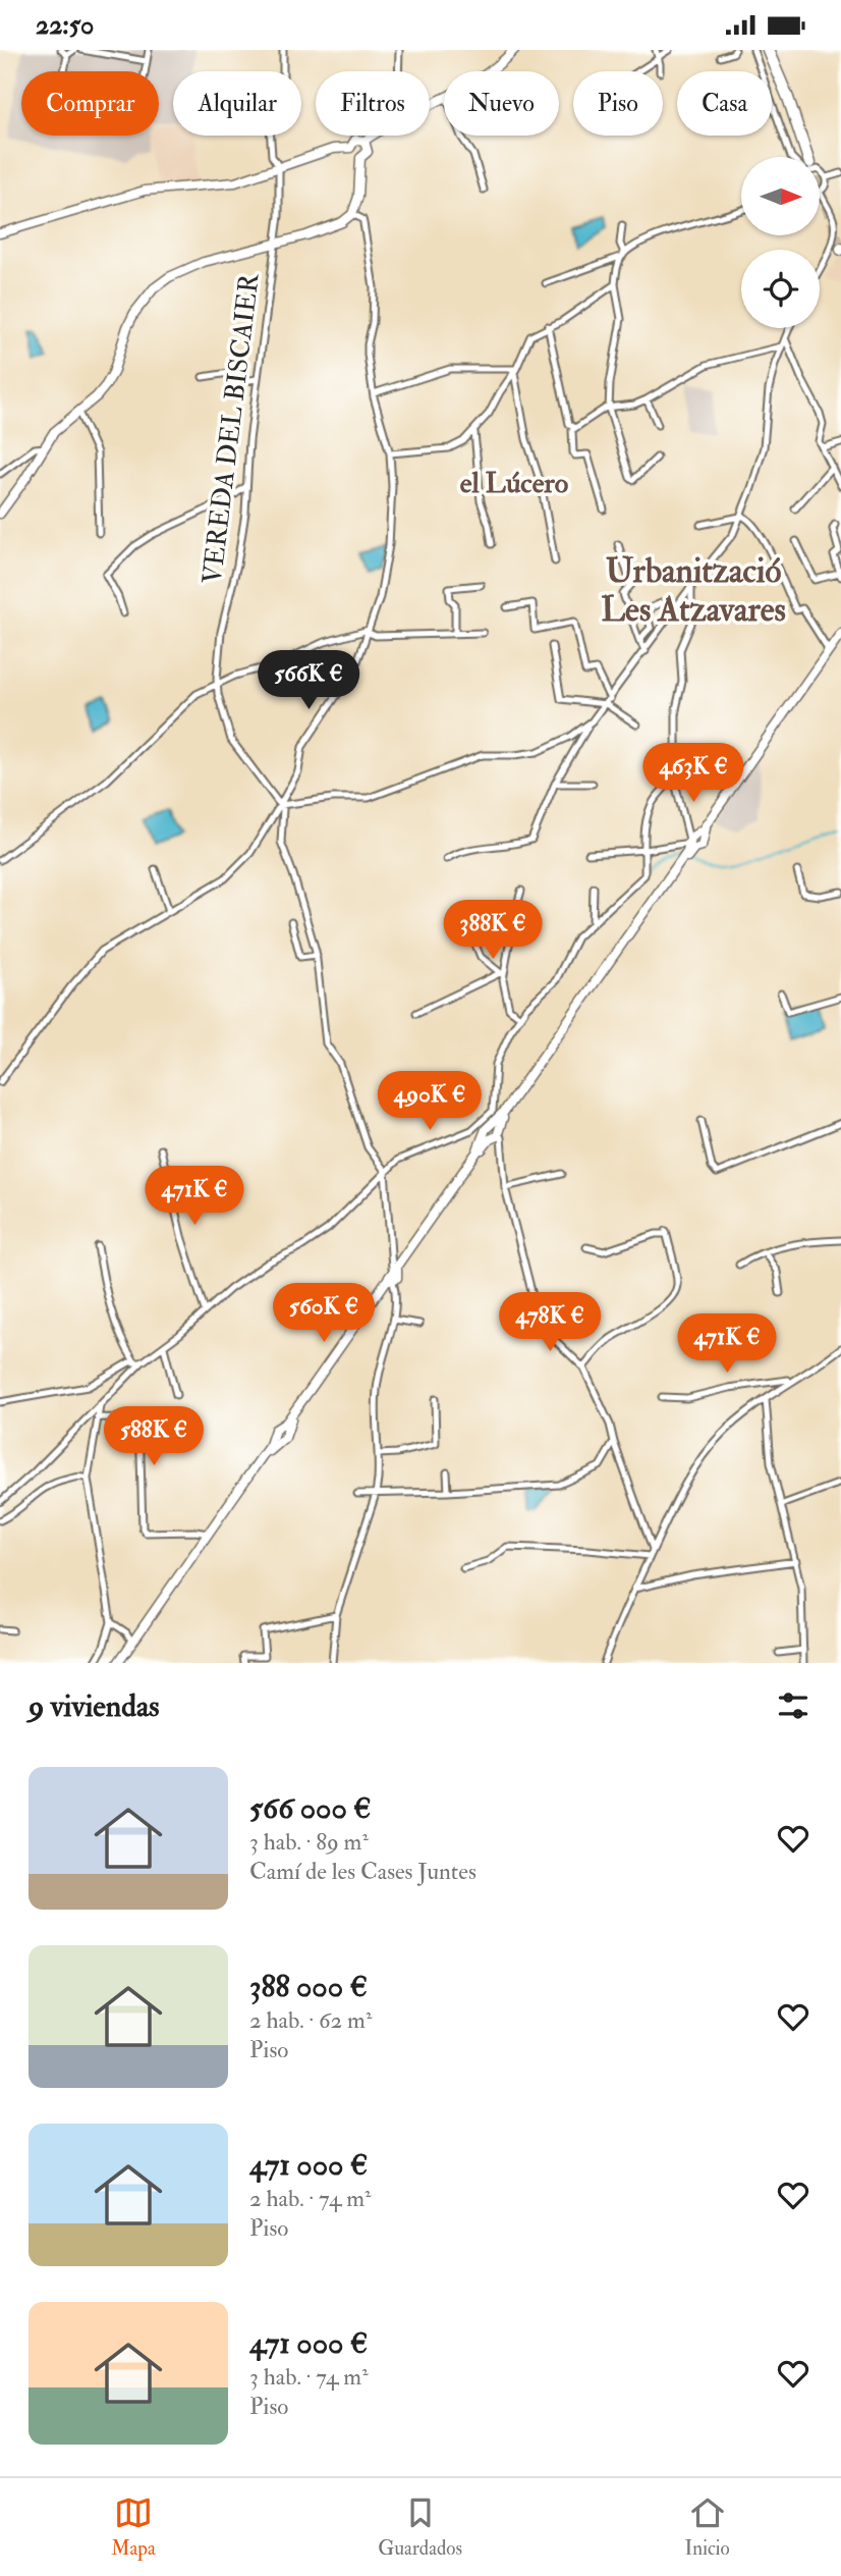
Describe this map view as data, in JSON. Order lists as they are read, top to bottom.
{
  "streets": {
    "street": ["VEREDA DEL BISCAIER"]
  },
  "districts": ["el Lúcero", "Urbanització Les Atzavares"],
  "north": "right",
  "page": {
    "status": "22:50",
    "chip": [
      "Comprar",
      "Alquilar",
      "Filtros",
      "Nuevo",
      "Piso",
      "Casa"
    ],
    "price": [
      "566K €",
      "463K €",
      "388K €",
      "490K €",
      "471K €",
      "560K €",
      "478K €",
      "471K €",
      "588K €"
    ],
    "heading": "9 viviendas",
    "list": [
      {
        "name": "566 000 €",
        "note": "3 hab. · 89 m² · Camí de les Cases Juntes"
      },
      {
        "name": "388 000 €",
        "note": "2 hab. · 62 m² · Piso"
      },
      {
        "name": "471 000 €",
        "note": "2 hab. · 74 m² · Piso"
      },
      {
        "name": "471 000 €",
        "note": "3 hab. · 74 m² · Piso"
      }
    ],
    "tabs": ["Mapa", "Guardados", "Inicio"]
  }
}
